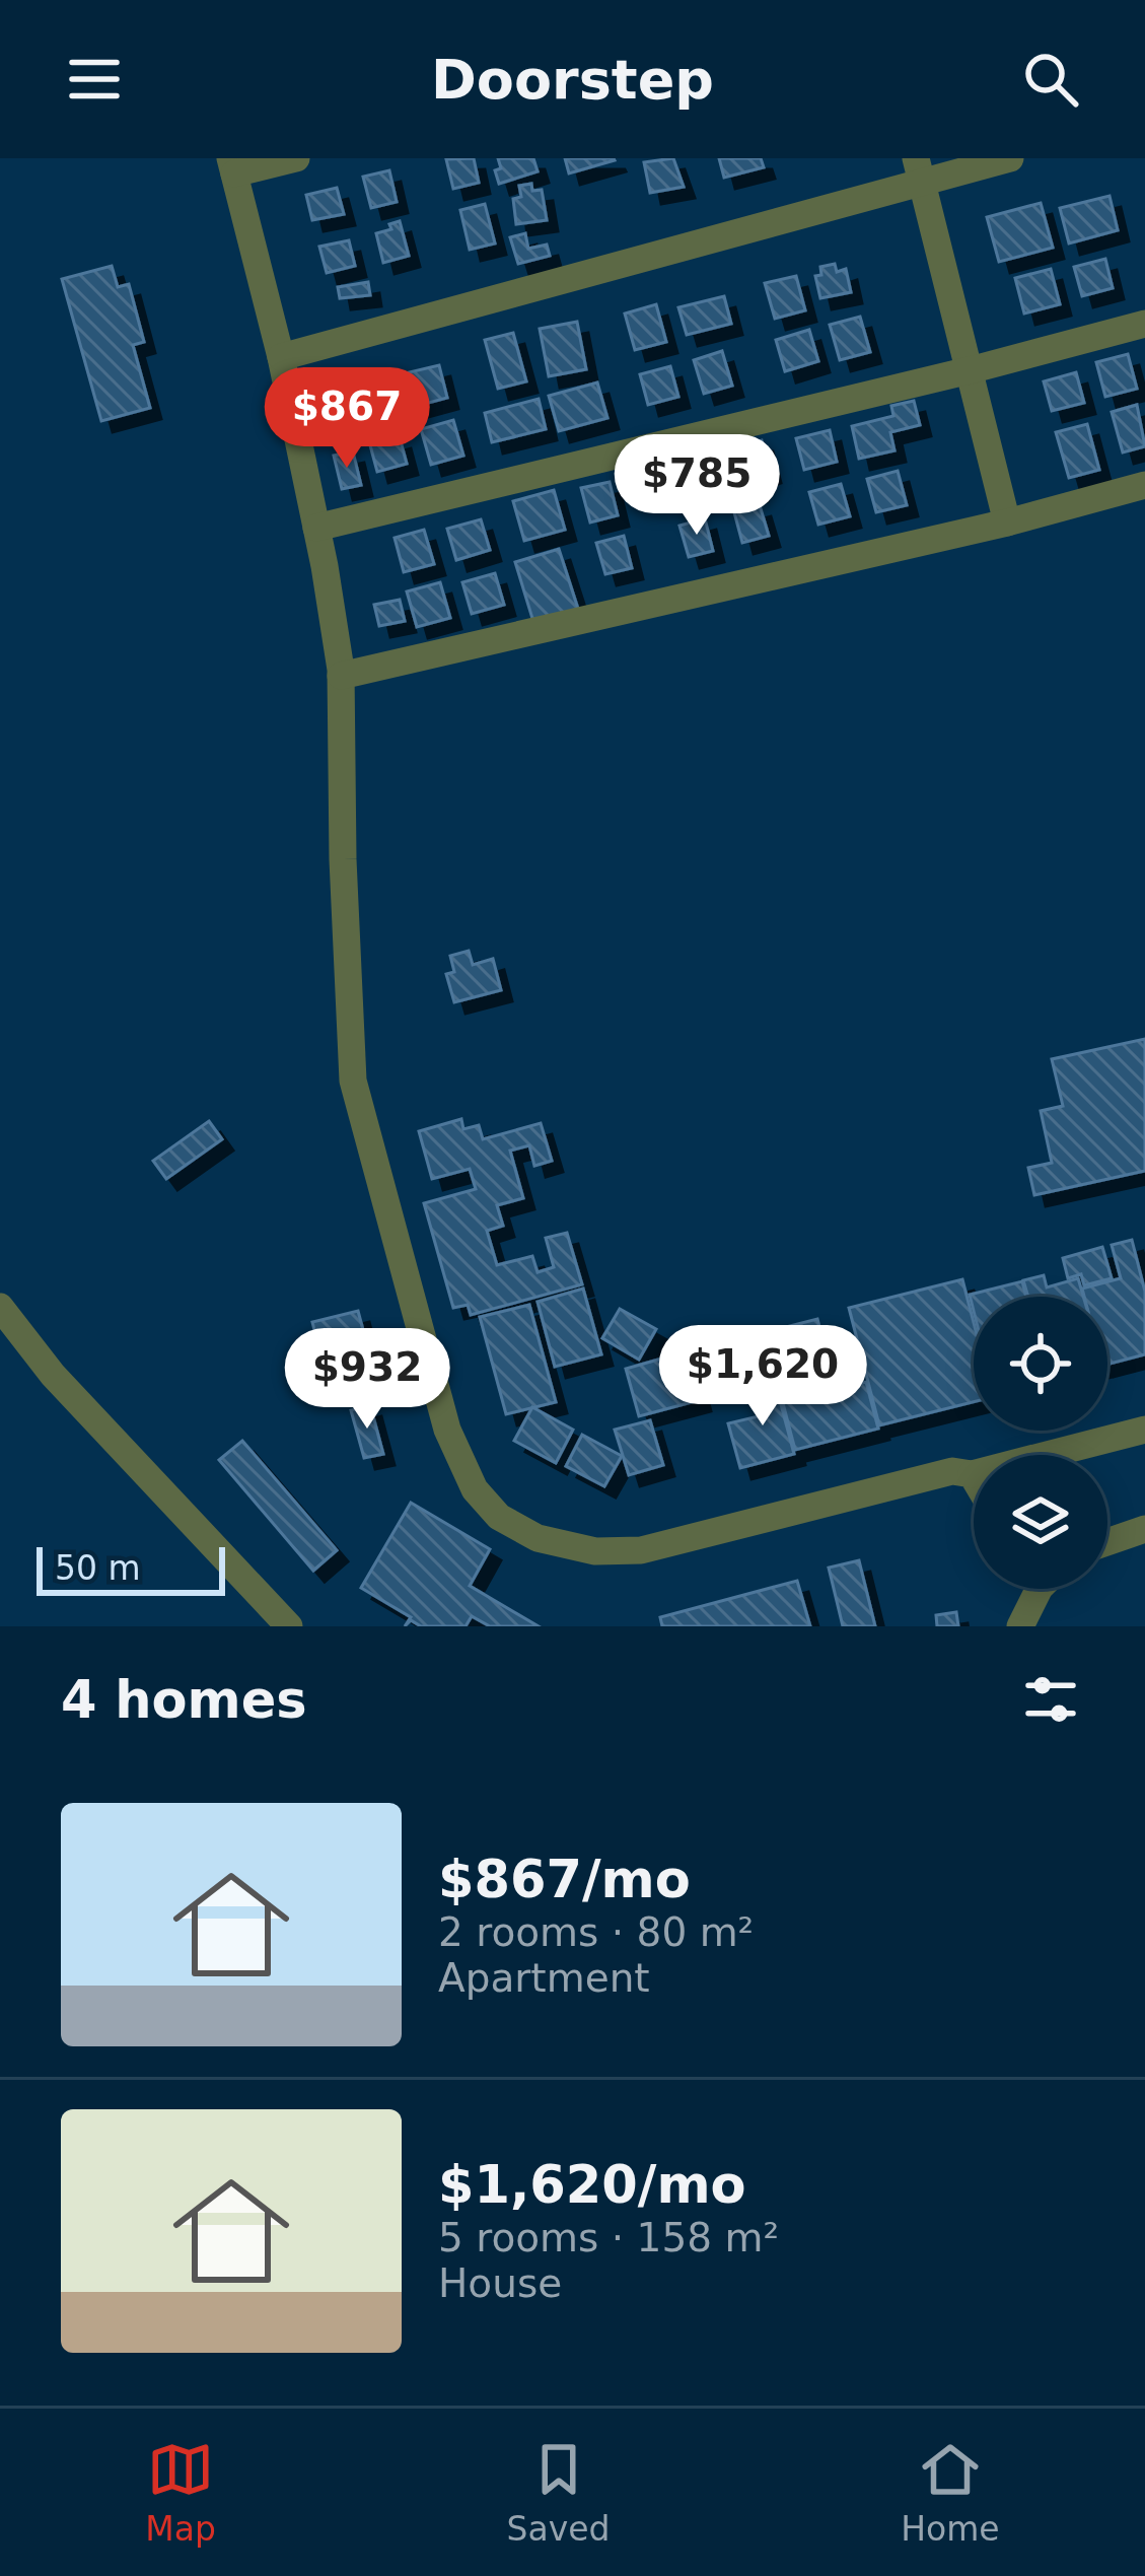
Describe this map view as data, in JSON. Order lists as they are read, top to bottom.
{
  "scale_bar": "50 m",
  "page": {
    "header": "Doorstep",
    "price": [
      "$867",
      "$785",
      "$1,620",
      "$932"
    ],
    "scale": "50 m",
    "heading": "4 homes",
    "list": [
      {
        "name": "$867/mo",
        "note": "2 rooms · 80 m² · Apartment"
      },
      {
        "name": "$1,620/mo",
        "note": "5 rooms · 158 m² · House"
      }
    ],
    "tabs": ["Map", "Saved", "Home"]
  }
}
